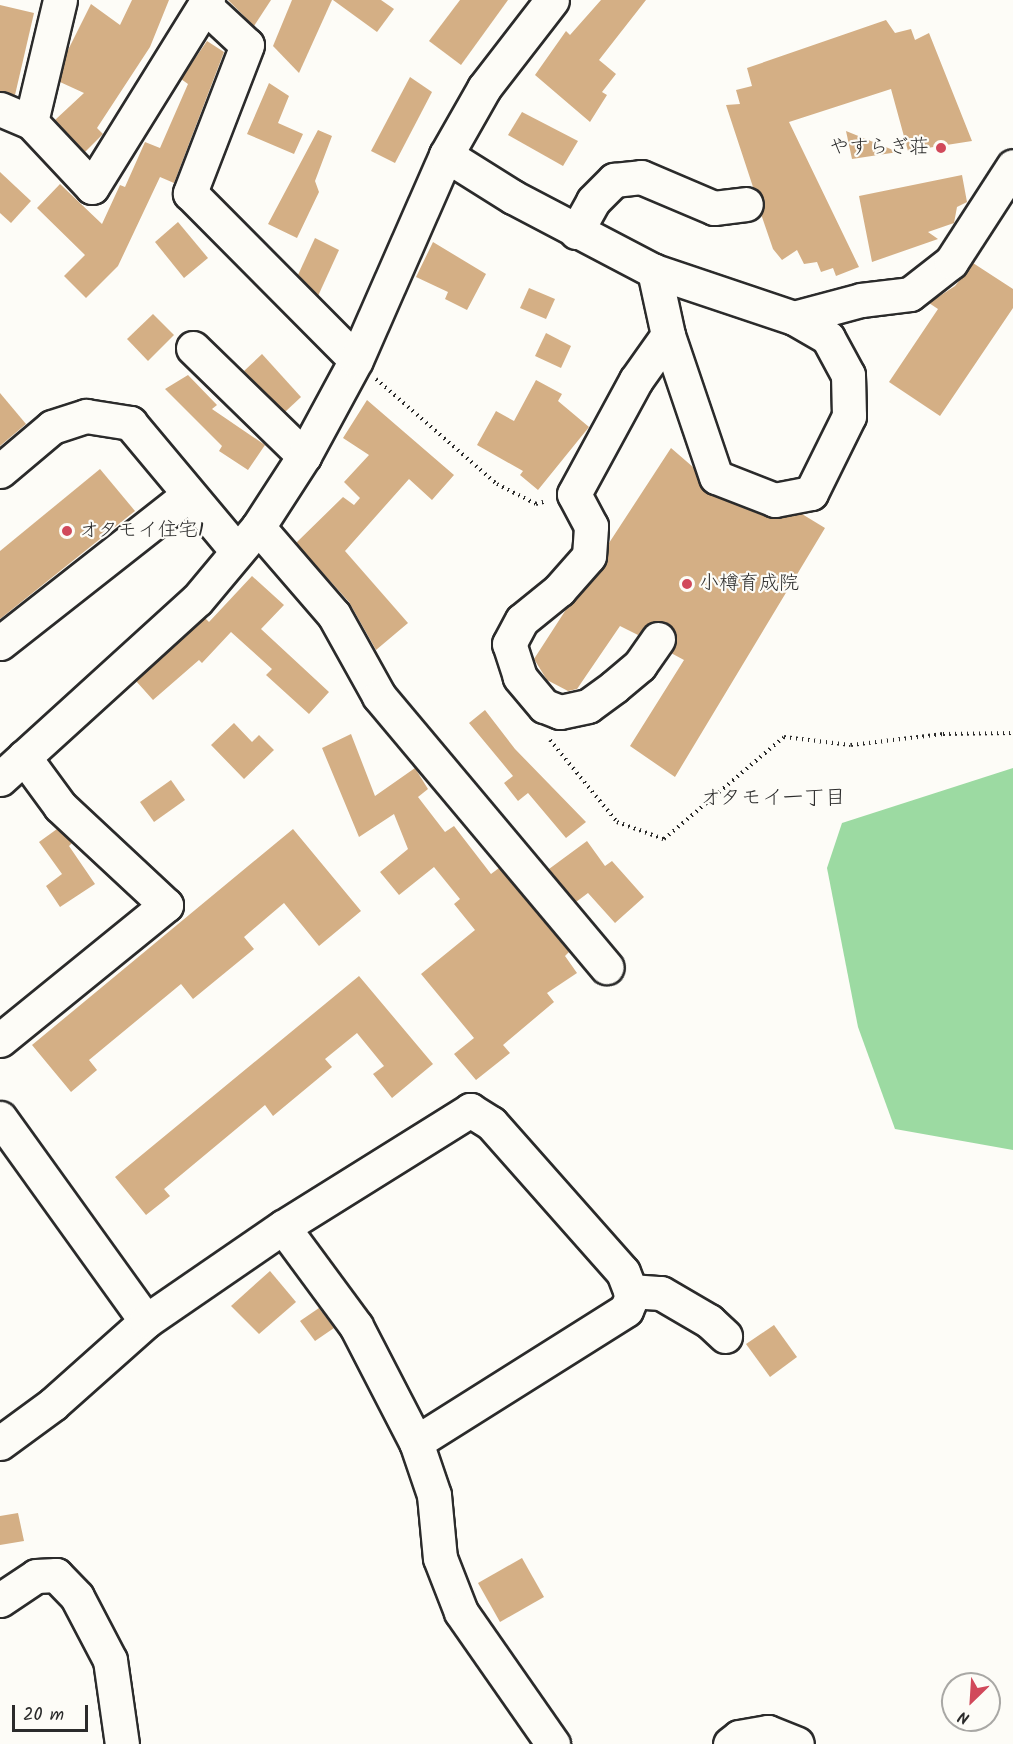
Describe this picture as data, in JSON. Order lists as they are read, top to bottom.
{
  "districts": ["オタモイ一丁目"],
  "places": ["やすらぎ荘", "オタモイ住宅1", "小樽育成院"],
  "scale_bar": "20 m",
  "north": "bottom left"
}
